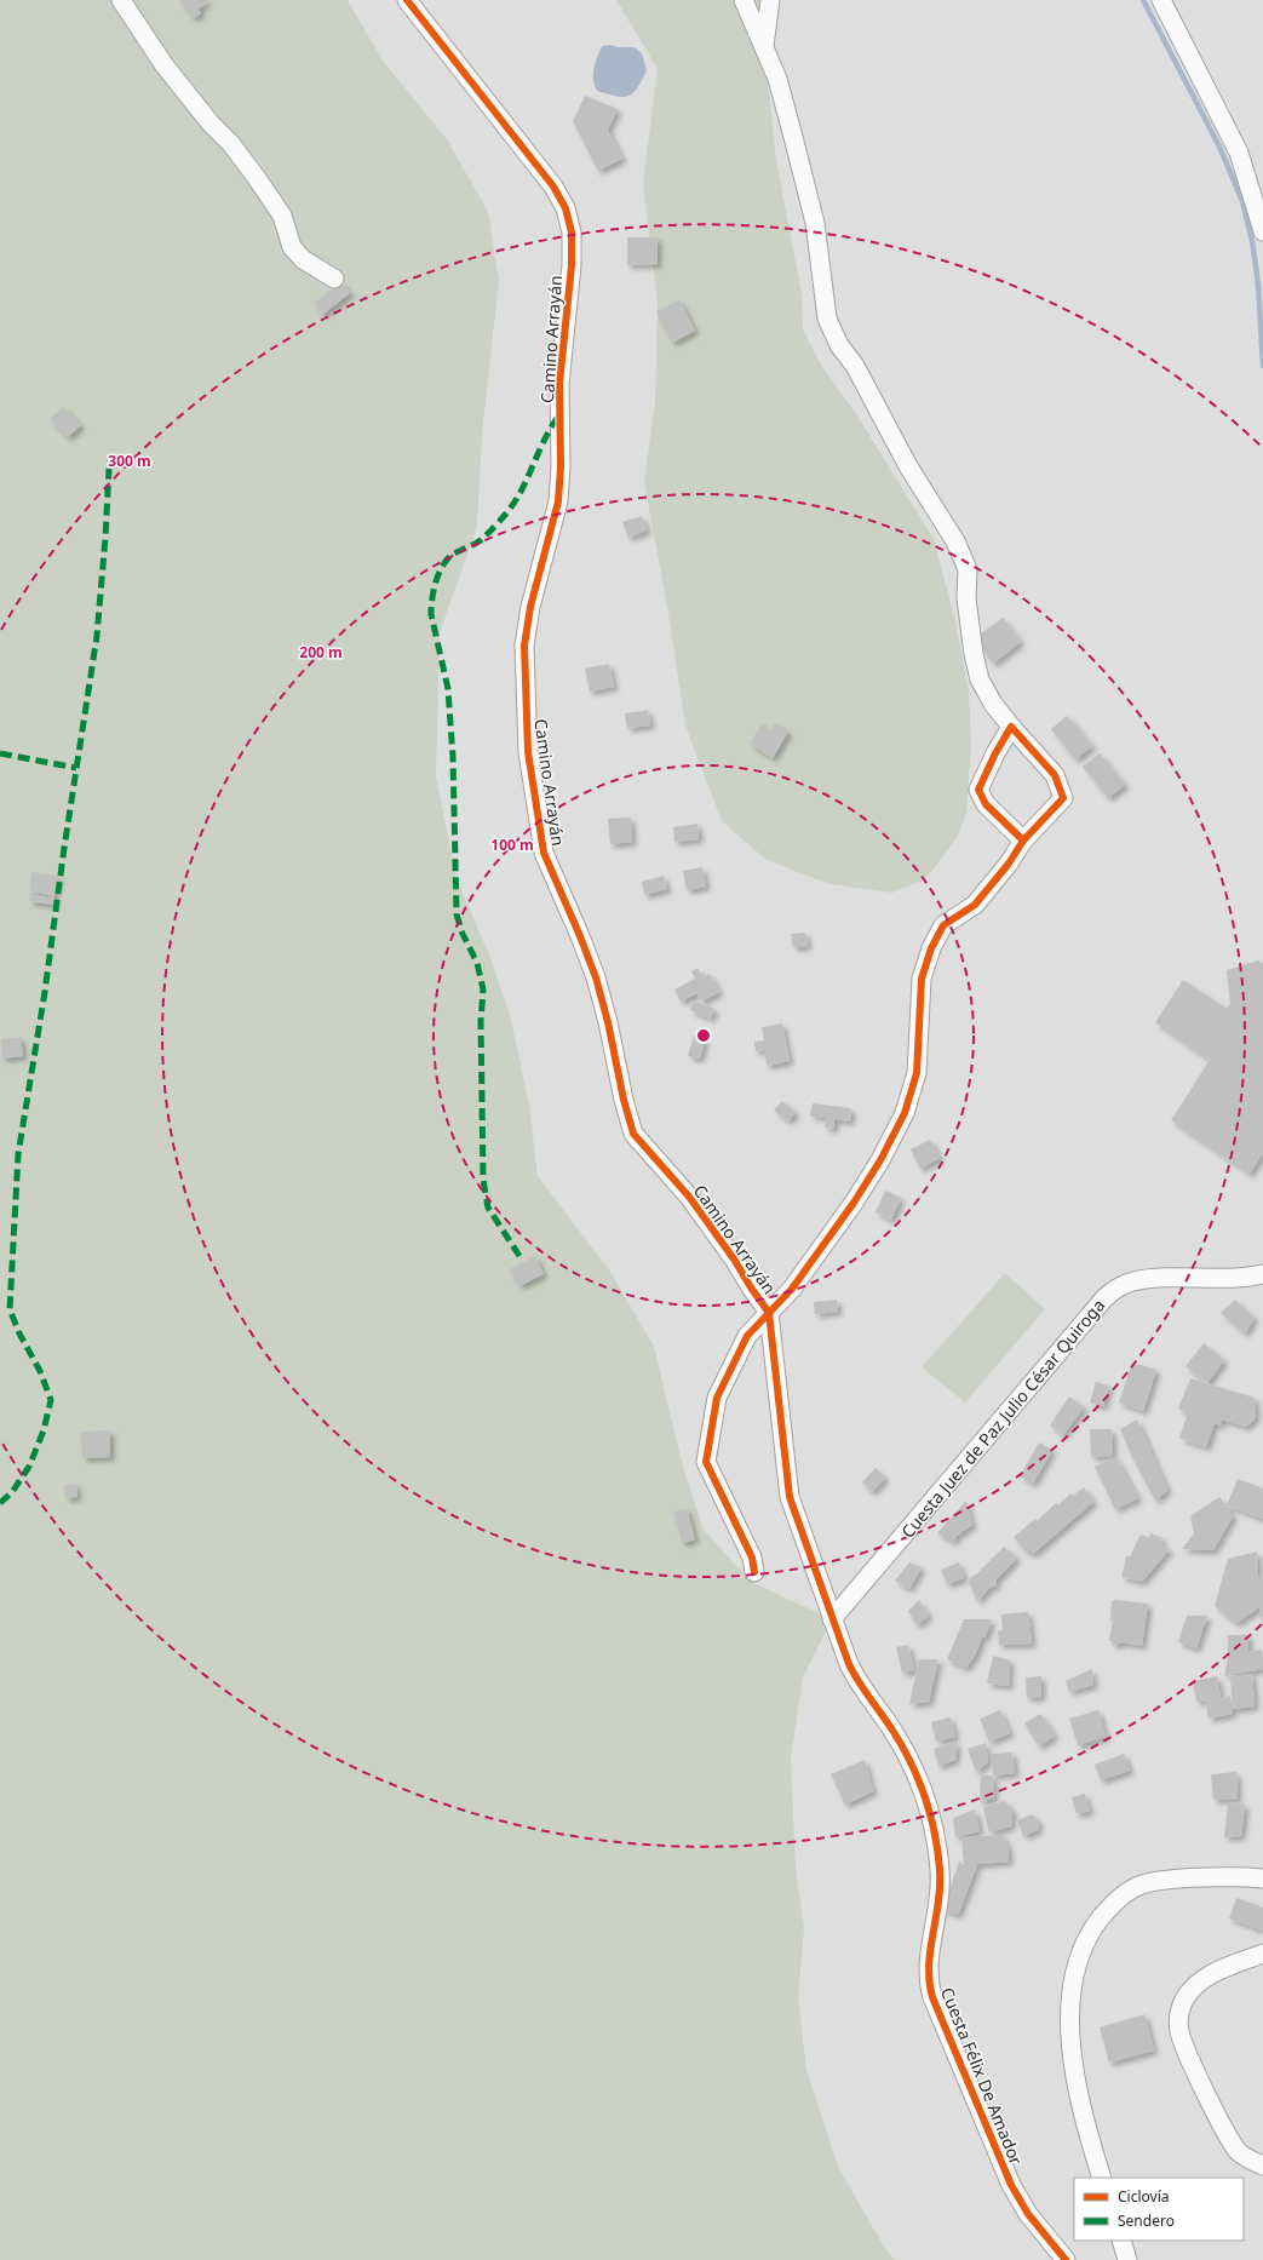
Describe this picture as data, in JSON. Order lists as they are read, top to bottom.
{
  "streets": {
    "street": ["Camino Arrayán", "Cuesta Juez de Paz Julio César Quiroga", "Cuesta Félix De Amador"]
  },
  "crossings": [
    ["Camino Arrayán", "Cuesta Juez de Paz Julio César Quiroga"],
    ["Camino Arrayán", "Cuesta Félix De Amador"],
    ["Cuesta Juez de Paz Julio César Quiroga", "Cuesta Félix De Amador"]
  ],
  "legend": ["Ciclovía", "Sendero"],
  "rings": ["300 m", "200 m", "100 m"]
}
